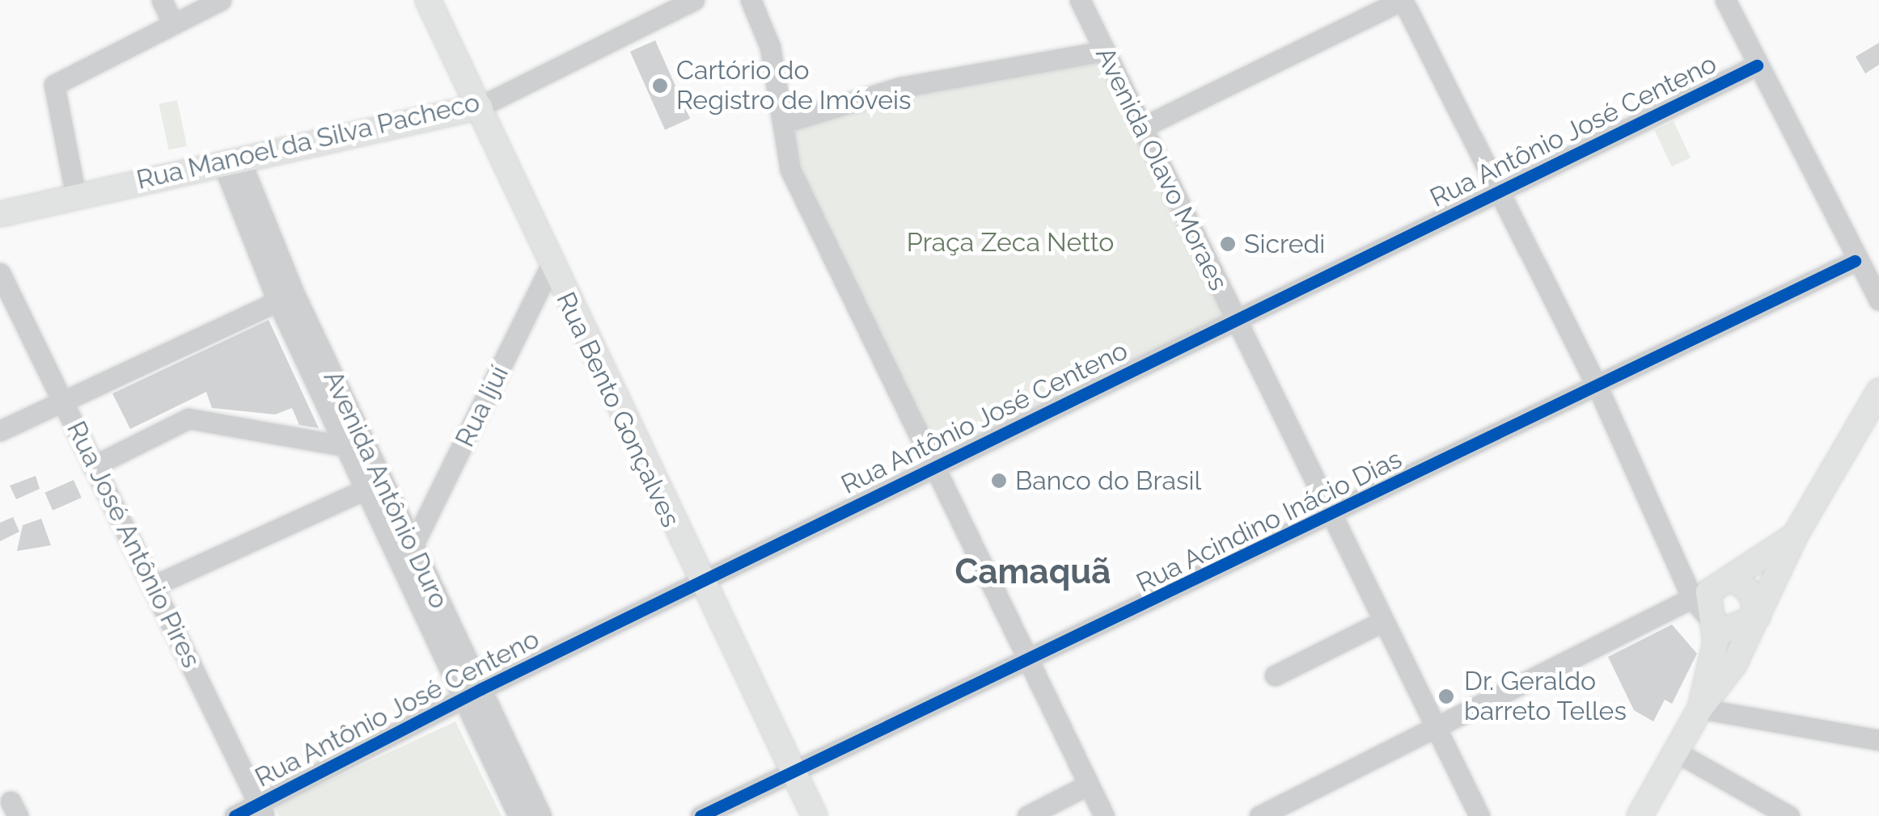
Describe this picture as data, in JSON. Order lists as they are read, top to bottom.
{
  "streets": {
    "main road": ["Rua Manoel da Silva Pacheco", "Rua Bento Gonçalves"],
    "street": [
      "Rua Antônio José Centeno",
      "Avenida Olavo Moraes",
      "Rua Ijuí",
      "Avenida Antônio Duro",
      "Rua Acindino Inácio Dias",
      "Rua José Antônio Pires"
    ]
  },
  "crossings": [
    ["Rua Antônio José Centeno", "Avenida Olavo Moraes"],
    ["Rua Antônio José Centeno", "Rua Bento Gonçalves"],
    ["Rua Antônio José Centeno", "Avenida Antônio Duro"],
    ["Rua Antônio José Centeno", "Rua José Antônio Pires"],
    ["Rua Manoel da Silva Pacheco", "Rua Bento Gonçalves"],
    ["Rua Manoel da Silva Pacheco", "Avenida Antônio Duro"],
    ["Avenida Olavo Moraes", "Rua Acindino Inácio Dias"],
    ["Rua Ijuí", "Rua Bento Gonçalves"],
    ["Rua Ijuí", "Avenida Antônio Duro"],
    ["Rua Bento Gonçalves", "Rua Acindino Inácio Dias"]
  ],
  "districts": ["Camaquã"],
  "parks": ["Praça Zeca Netto"],
  "places": [
    "Cartório do Registro de Imóveis",
    "Sicredi",
    "Banco do Brasil",
    "Dr. Geraldo barreto Telles"
  ]
}
